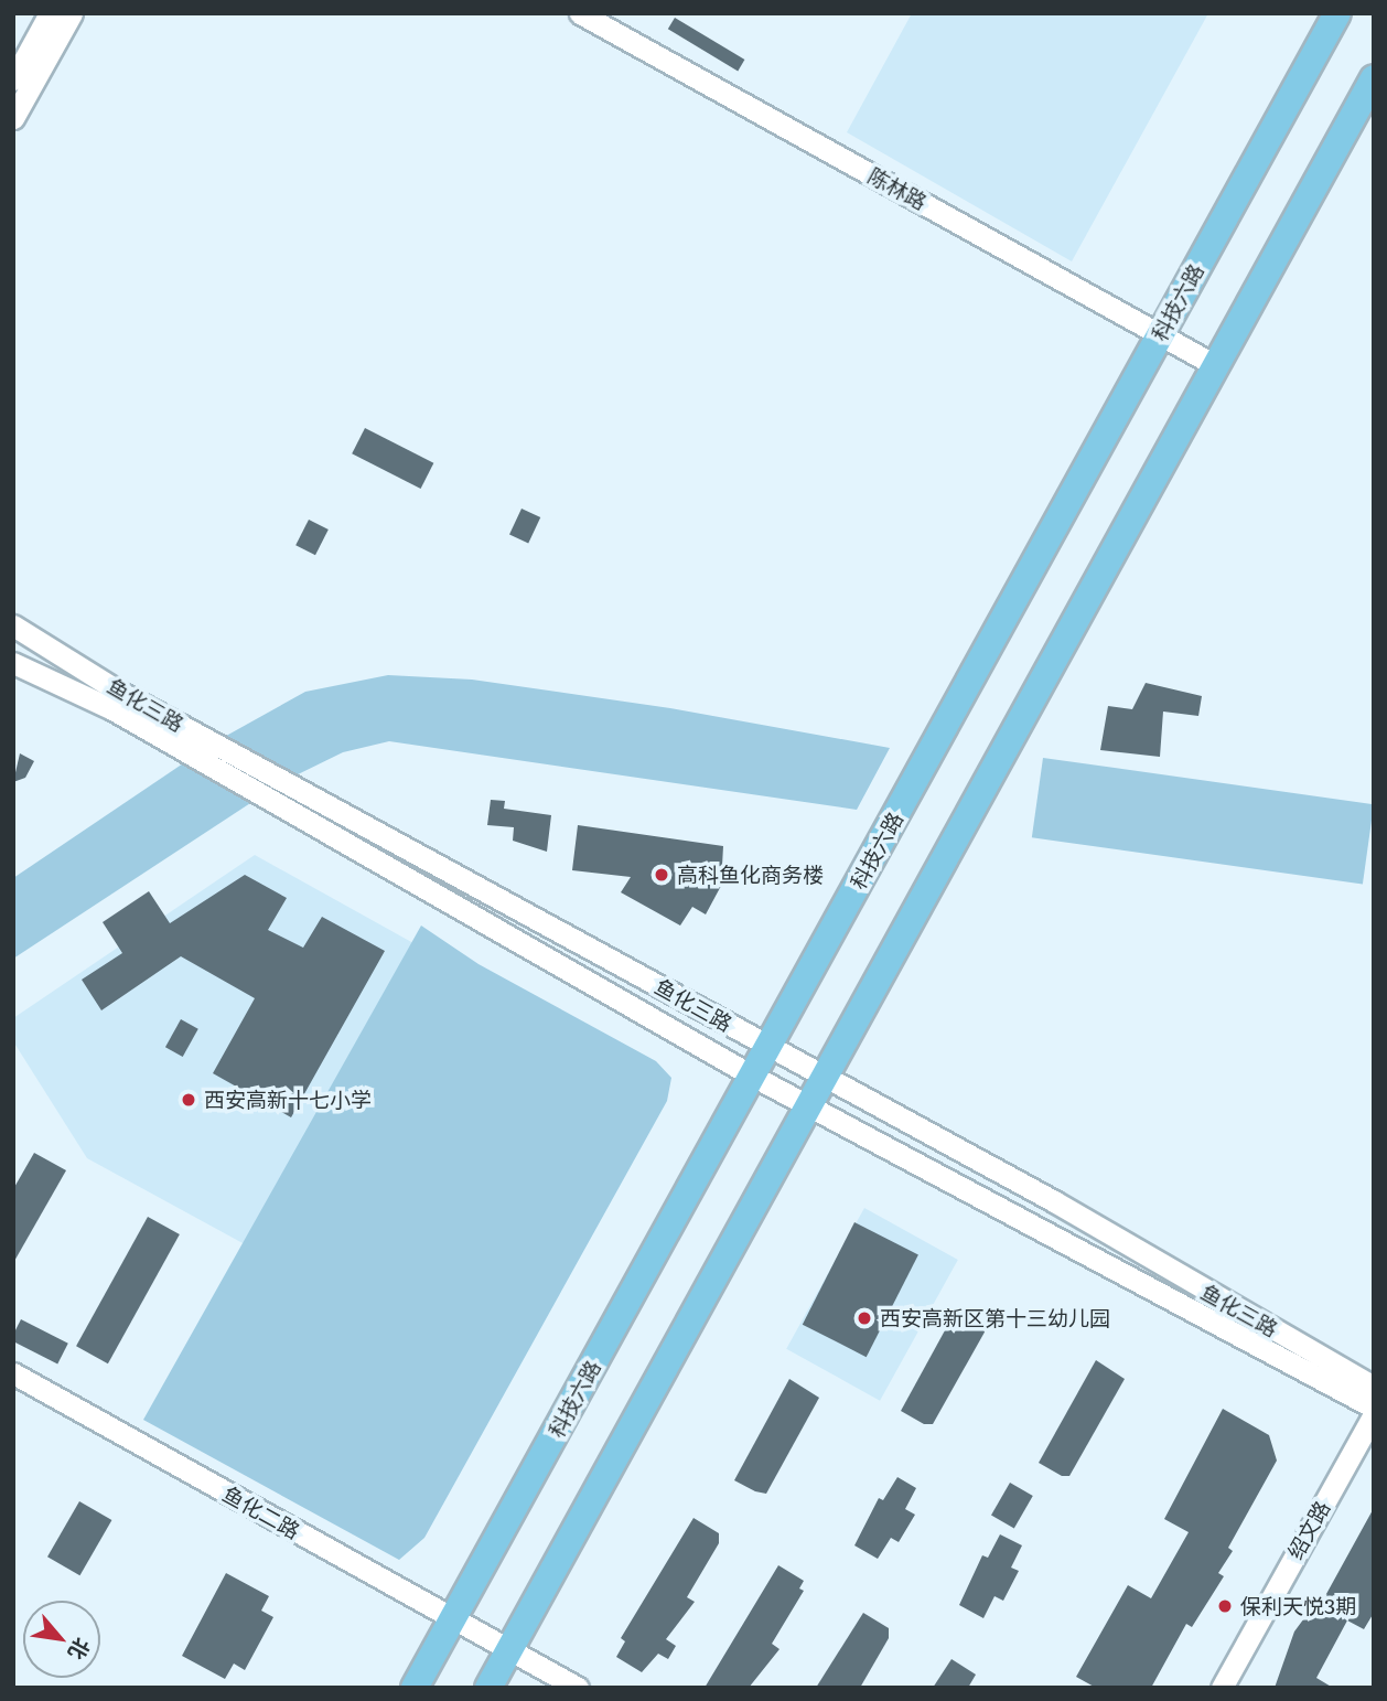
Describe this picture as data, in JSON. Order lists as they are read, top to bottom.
{
  "streets": {
    "main road": ["科技六路"],
    "street": [
      "陈林路",
      "鱼化三路",
      "鱼化二路",
      "绍文路"
    ]
  },
  "crossings": [
    ["陈林路", "科技六路"],
    ["科技六路", "鱼化三路"],
    ["科技六路", "鱼化二路"],
    ["鱼化三路", "绍文路"]
  ],
  "places": [
    "高科鱼化商务楼",
    "西安高新十七小学",
    "西安高新区第十三幼儿园",
    "保利天悦3期"
  ],
  "north": "bottom right"
}
